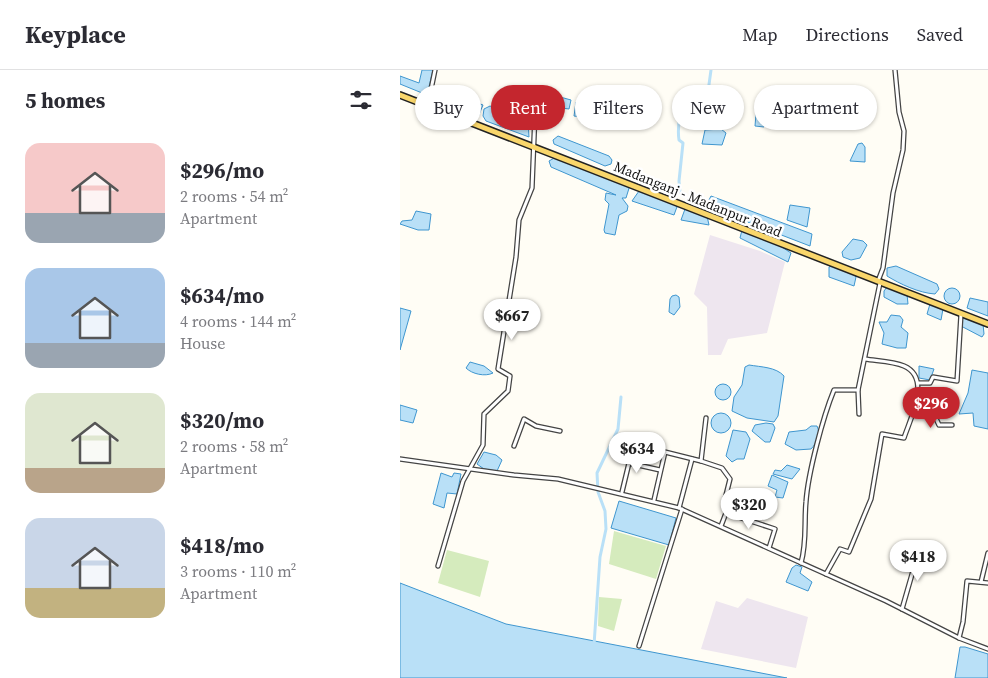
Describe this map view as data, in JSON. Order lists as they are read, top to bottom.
{
  "streets": {
    "main road": ["Madanganj - Madanpur Road"]
  },
  "page": {
    "header": "Keyplace",
    "nav": ["Map", "Directions", "Saved"],
    "heading": "5 homes",
    "chip": [
      "Buy",
      "Rent",
      "Filters",
      "New",
      "Apartment"
    ],
    "list": [
      {
        "name": "$296/mo",
        "note": "2 rooms · 54 m² · Apartment"
      },
      {
        "name": "$634/mo",
        "note": "4 rooms · 144 m² · House"
      },
      {
        "name": "$320/mo",
        "note": "2 rooms · 58 m² · Apartment"
      },
      {
        "name": "$418/mo",
        "note": "3 rooms · 110 m² · Apartment"
      }
    ],
    "price": [
      "$667",
      "$296",
      "$634",
      "$320",
      "$418"
    ]
  }
}
